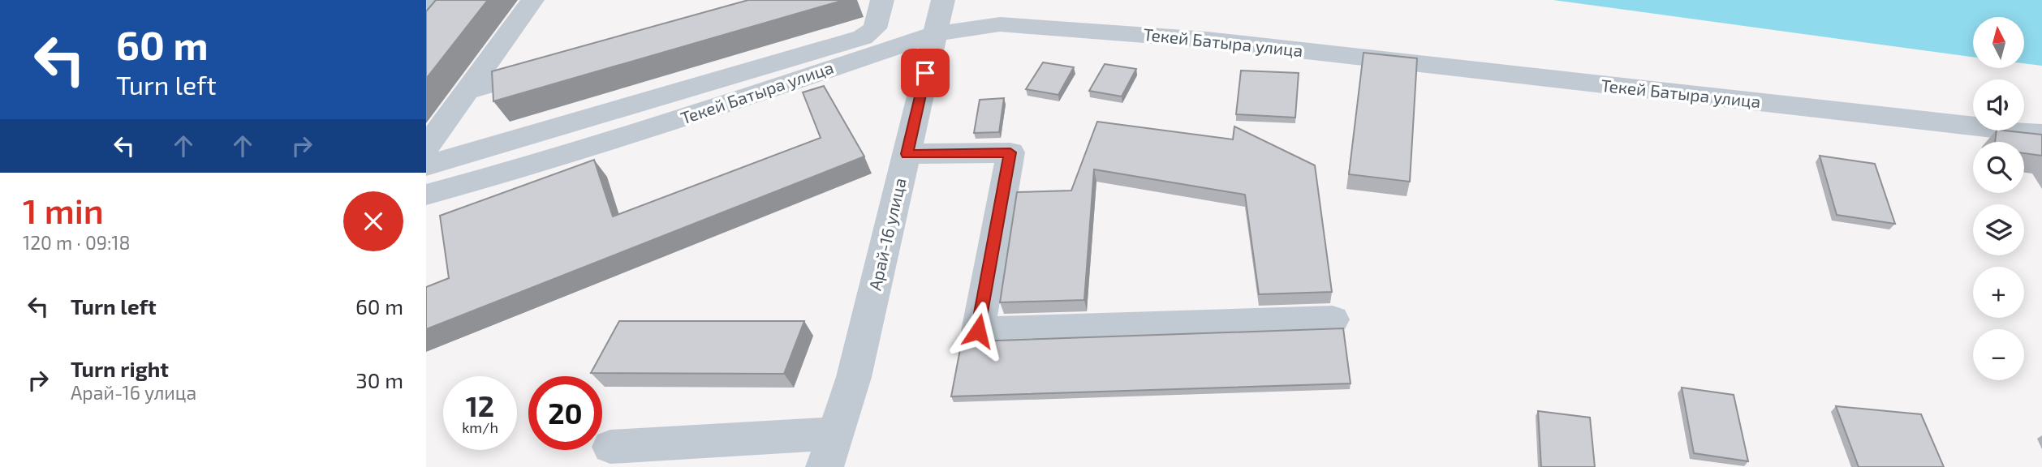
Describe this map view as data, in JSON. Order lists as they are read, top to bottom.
{
  "streets": {
    "street": ["Текей Батыра улица", "Арай-16 улица"]
  },
  "crossings": [
    ["Текей Батыра улица", "Арай-16 улица"]
  ],
  "north": "top",
  "page": {
    "turn": ["60 m", "Turn left"],
    "map_buttons": ["+", "−"],
    "heading": ["1 min", "120 m · 09:18"],
    "list": [
      {
        "name": "Turn left",
        "value": "60 m"
      },
      {
        "name": "Turn right",
        "note": "Арай-16 улица",
        "value": "30 m"
      }
    ],
    "speed": "12 km/h",
    "limit": "20"
  }
}
